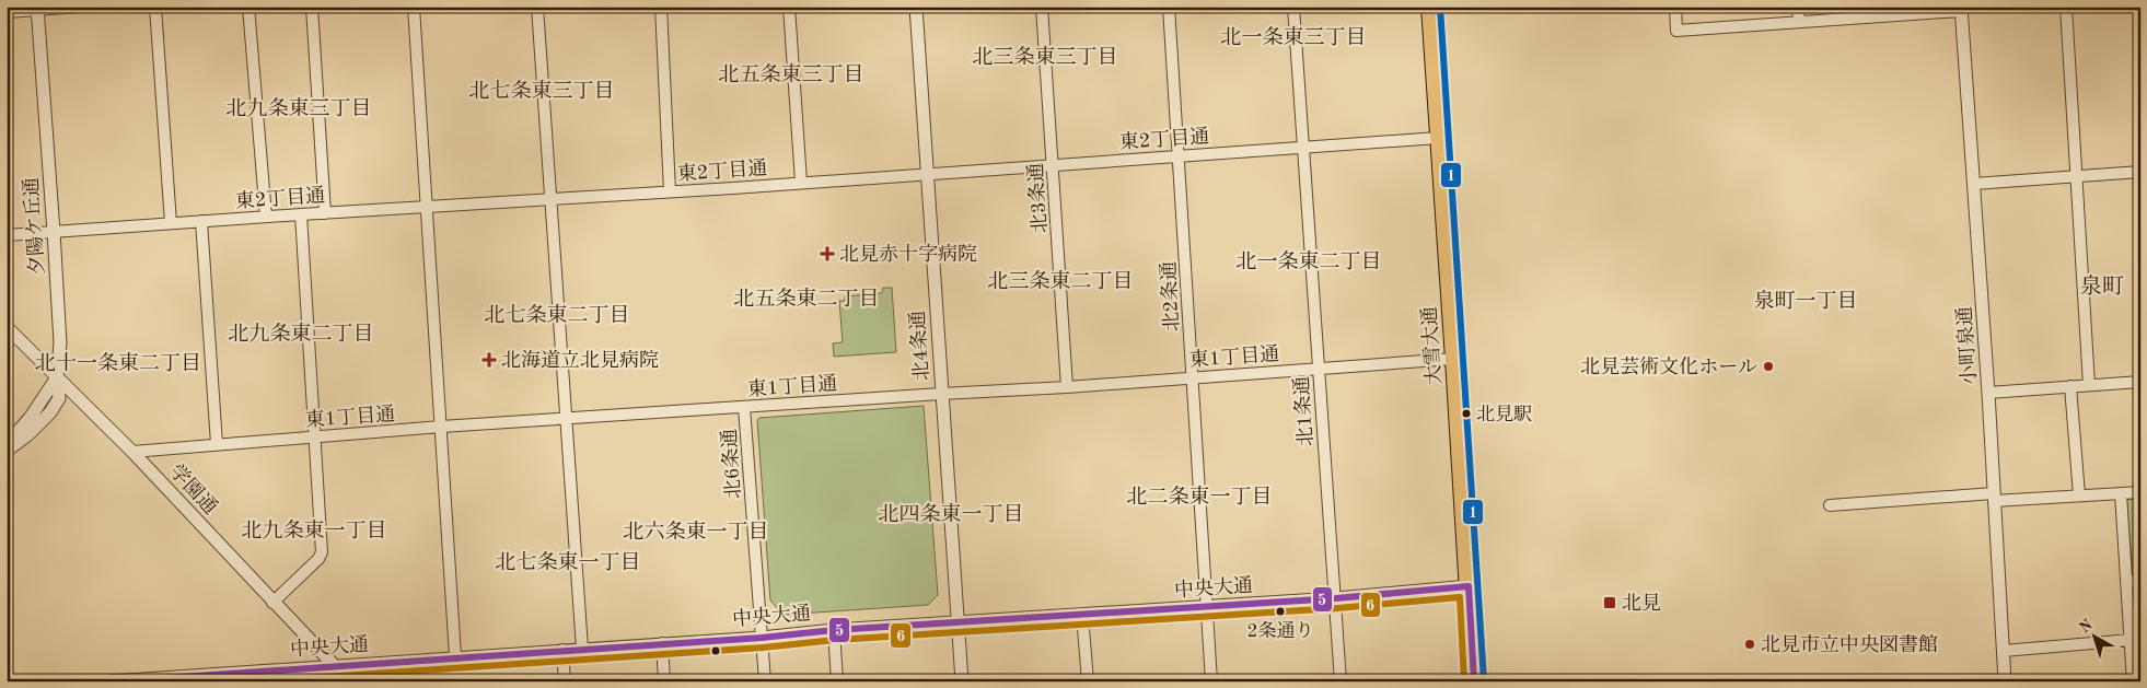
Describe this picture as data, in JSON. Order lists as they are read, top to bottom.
{
  "streets": {
    "highway": ["大雪大通"],
    "street": [
      "東2丁目通",
      "北3条通",
      "夕陽ケ丘通",
      "北2条通",
      "北4条通",
      "小町泉通",
      "東1丁目通",
      "北1条通",
      "北6条通",
      "学園通",
      "中央大通"
    ]
  },
  "crossings": [
    ["東2丁目通", "北3条通"],
    ["東2丁目通", "夕陽ケ丘通"],
    ["東2丁目通", "北2条通"],
    ["東2丁目通", "北4条通"],
    ["東2丁目通", "大雪大通"],
    ["東2丁目通", "北1条通"],
    ["北3条通", "東1丁目通"],
    ["夕陽ケ丘通", "学園通"],
    ["北2条通", "東1丁目通"],
    ["北2条通", "中央大通"],
    ["北4条通", "東1丁目通"],
    ["北4条通", "中央大通"],
    ["大雪大通", "東1丁目通"],
    ["大雪大通", "中央大通"],
    ["東1丁目通", "北1条通"],
    ["東1丁目通", "北6条通"],
    ["東1丁目通", "学園通"],
    ["北1条通", "中央大通"],
    ["北6条通", "中央大通"],
    ["学園通", "中央大通"]
  ],
  "districts": [
    "北一条東三丁目",
    "北三条東三丁目",
    "北五条東三丁目",
    "北七条東三丁目",
    "北九条東三丁目",
    "北一条東二丁目",
    "北三条東二丁目",
    "泉町",
    "北五条東二丁目",
    "泉町一丁目",
    "北七条東二丁目",
    "北九条東二丁目",
    "北十一条東二丁目",
    "北二条東一丁目",
    "北四条東一丁目",
    "北九条東一丁目",
    "北六条東一丁目",
    "北七条東一丁目"
  ],
  "places": {
    "health": ["北見赤十字病院", "北海道立北見病院"],
    "other": [
      "北見芸術文化ホール",
      "北見駅",
      "2条通り",
      "北見市立中央図書館"
    ],
    "transit": ["北見"]
  },
  "lines": ["transit line 1", "transit line 5", "transit line 6"],
  "north": "top left"
}
